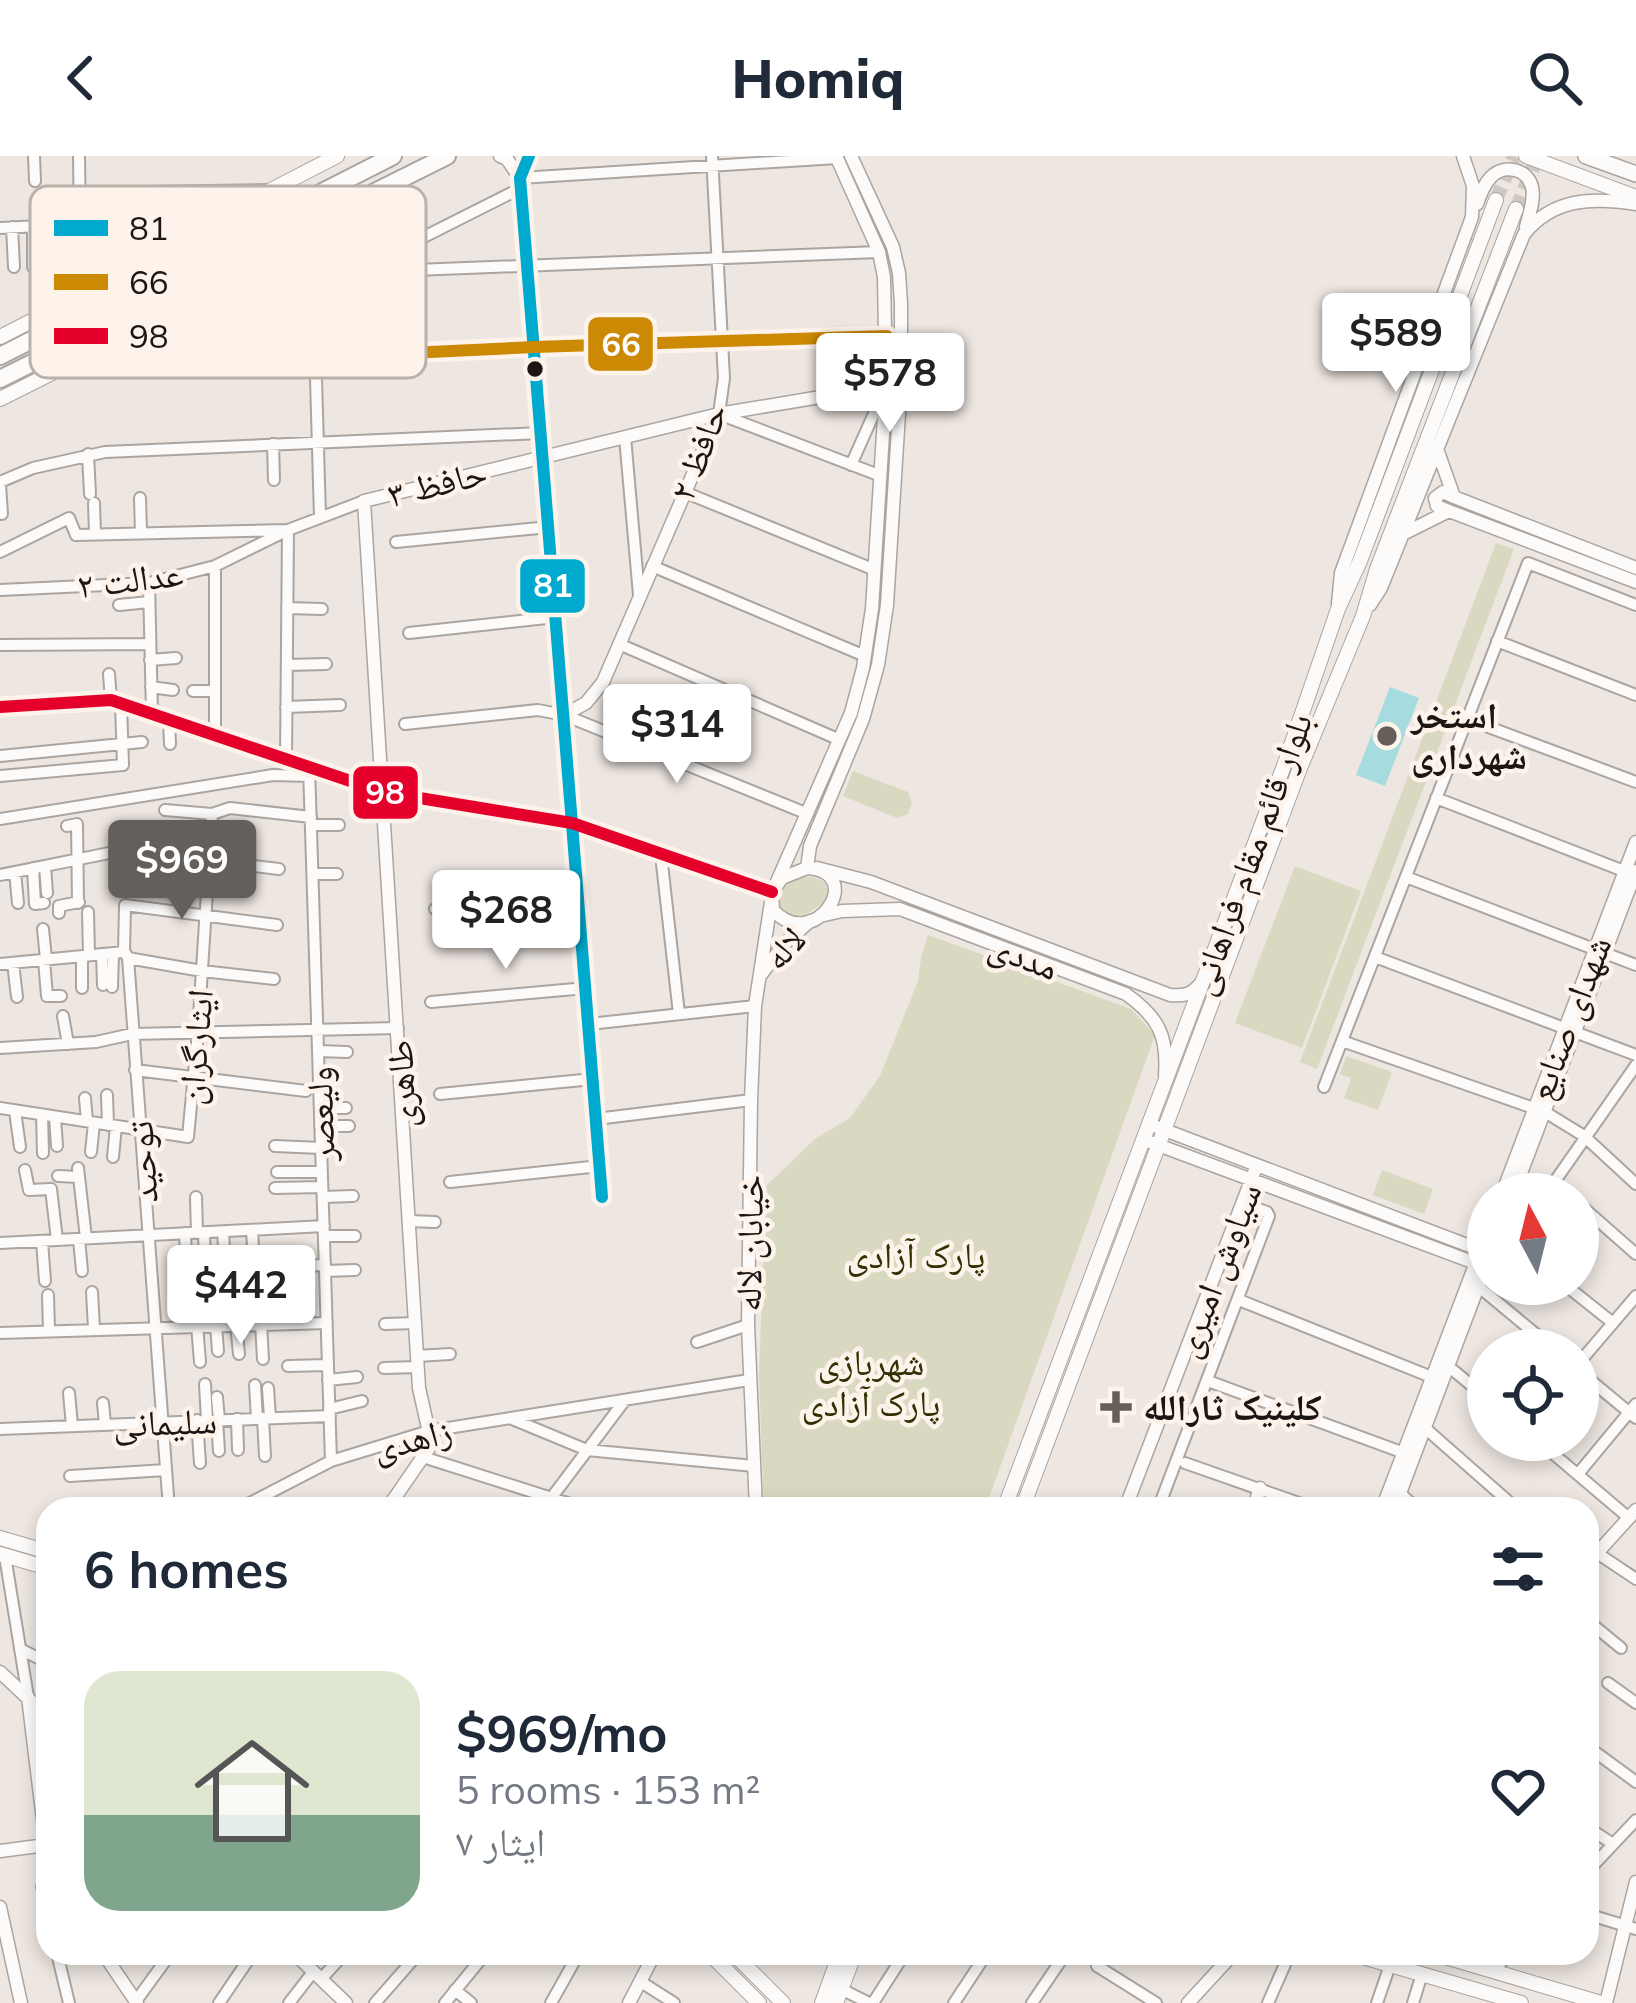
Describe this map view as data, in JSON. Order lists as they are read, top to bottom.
{
  "streets": {
    "main road": ["بلوار قائم مقام فراهانی"],
    "street": [
      "حافظ ۲",
      "حافظ ۳",
      "عدالت ۲",
      "لاله",
      "مددی",
      "شهدای صنایع",
      "ایثارگران",
      "طاهری",
      "ولیعصر",
      "توحید",
      "خیابان لاله",
      "سیاوش امیری",
      "سلیمانی",
      "زاهدی"
    ]
  },
  "crossings": [
    ["حافظ ۲", "حافظ ۳"],
    ["حافظ ۳", "عدالت ۲"],
    ["حافظ ۳", "لاله"],
    ["حافظ ۳", "طاهری"],
    ["عدالت ۲", "طاهری"],
    ["بلوار قائم مقام فراهانی", "مددی"],
    ["لاله", "مددی"],
    ["لاله", "خیابان لاله"],
    ["ایثارگران", "توحید"],
    ["طاهری", "زاهدی"],
    ["ولیعصر", "سلیمانی"],
    ["ولیعصر", "زاهدی"],
    ["توحید", "سلیمانی"],
    ["خیابان لاله", "زاهدی"]
  ],
  "parks": ["پارک آزادی", "شهربازی پارک آزادی"],
  "places": {
    "other": ["استخر شهرداری"],
    "health": ["کلینیک ثارالله"]
  },
  "lines": ["transit line 81", "transit line 66", "transit line 98"],
  "legend": ["81", "66", "98"],
  "north": "top",
  "page": {
    "header": "Homiq",
    "price": [
      "$589",
      "$578",
      "$314",
      "$969",
      "$268",
      "$442"
    ],
    "heading": "6 homes",
    "list": [
      {
        "name": "$969/mo",
        "note": "5 rooms · 153 m² · ایثار ۷"
      }
    ]
  }
}
